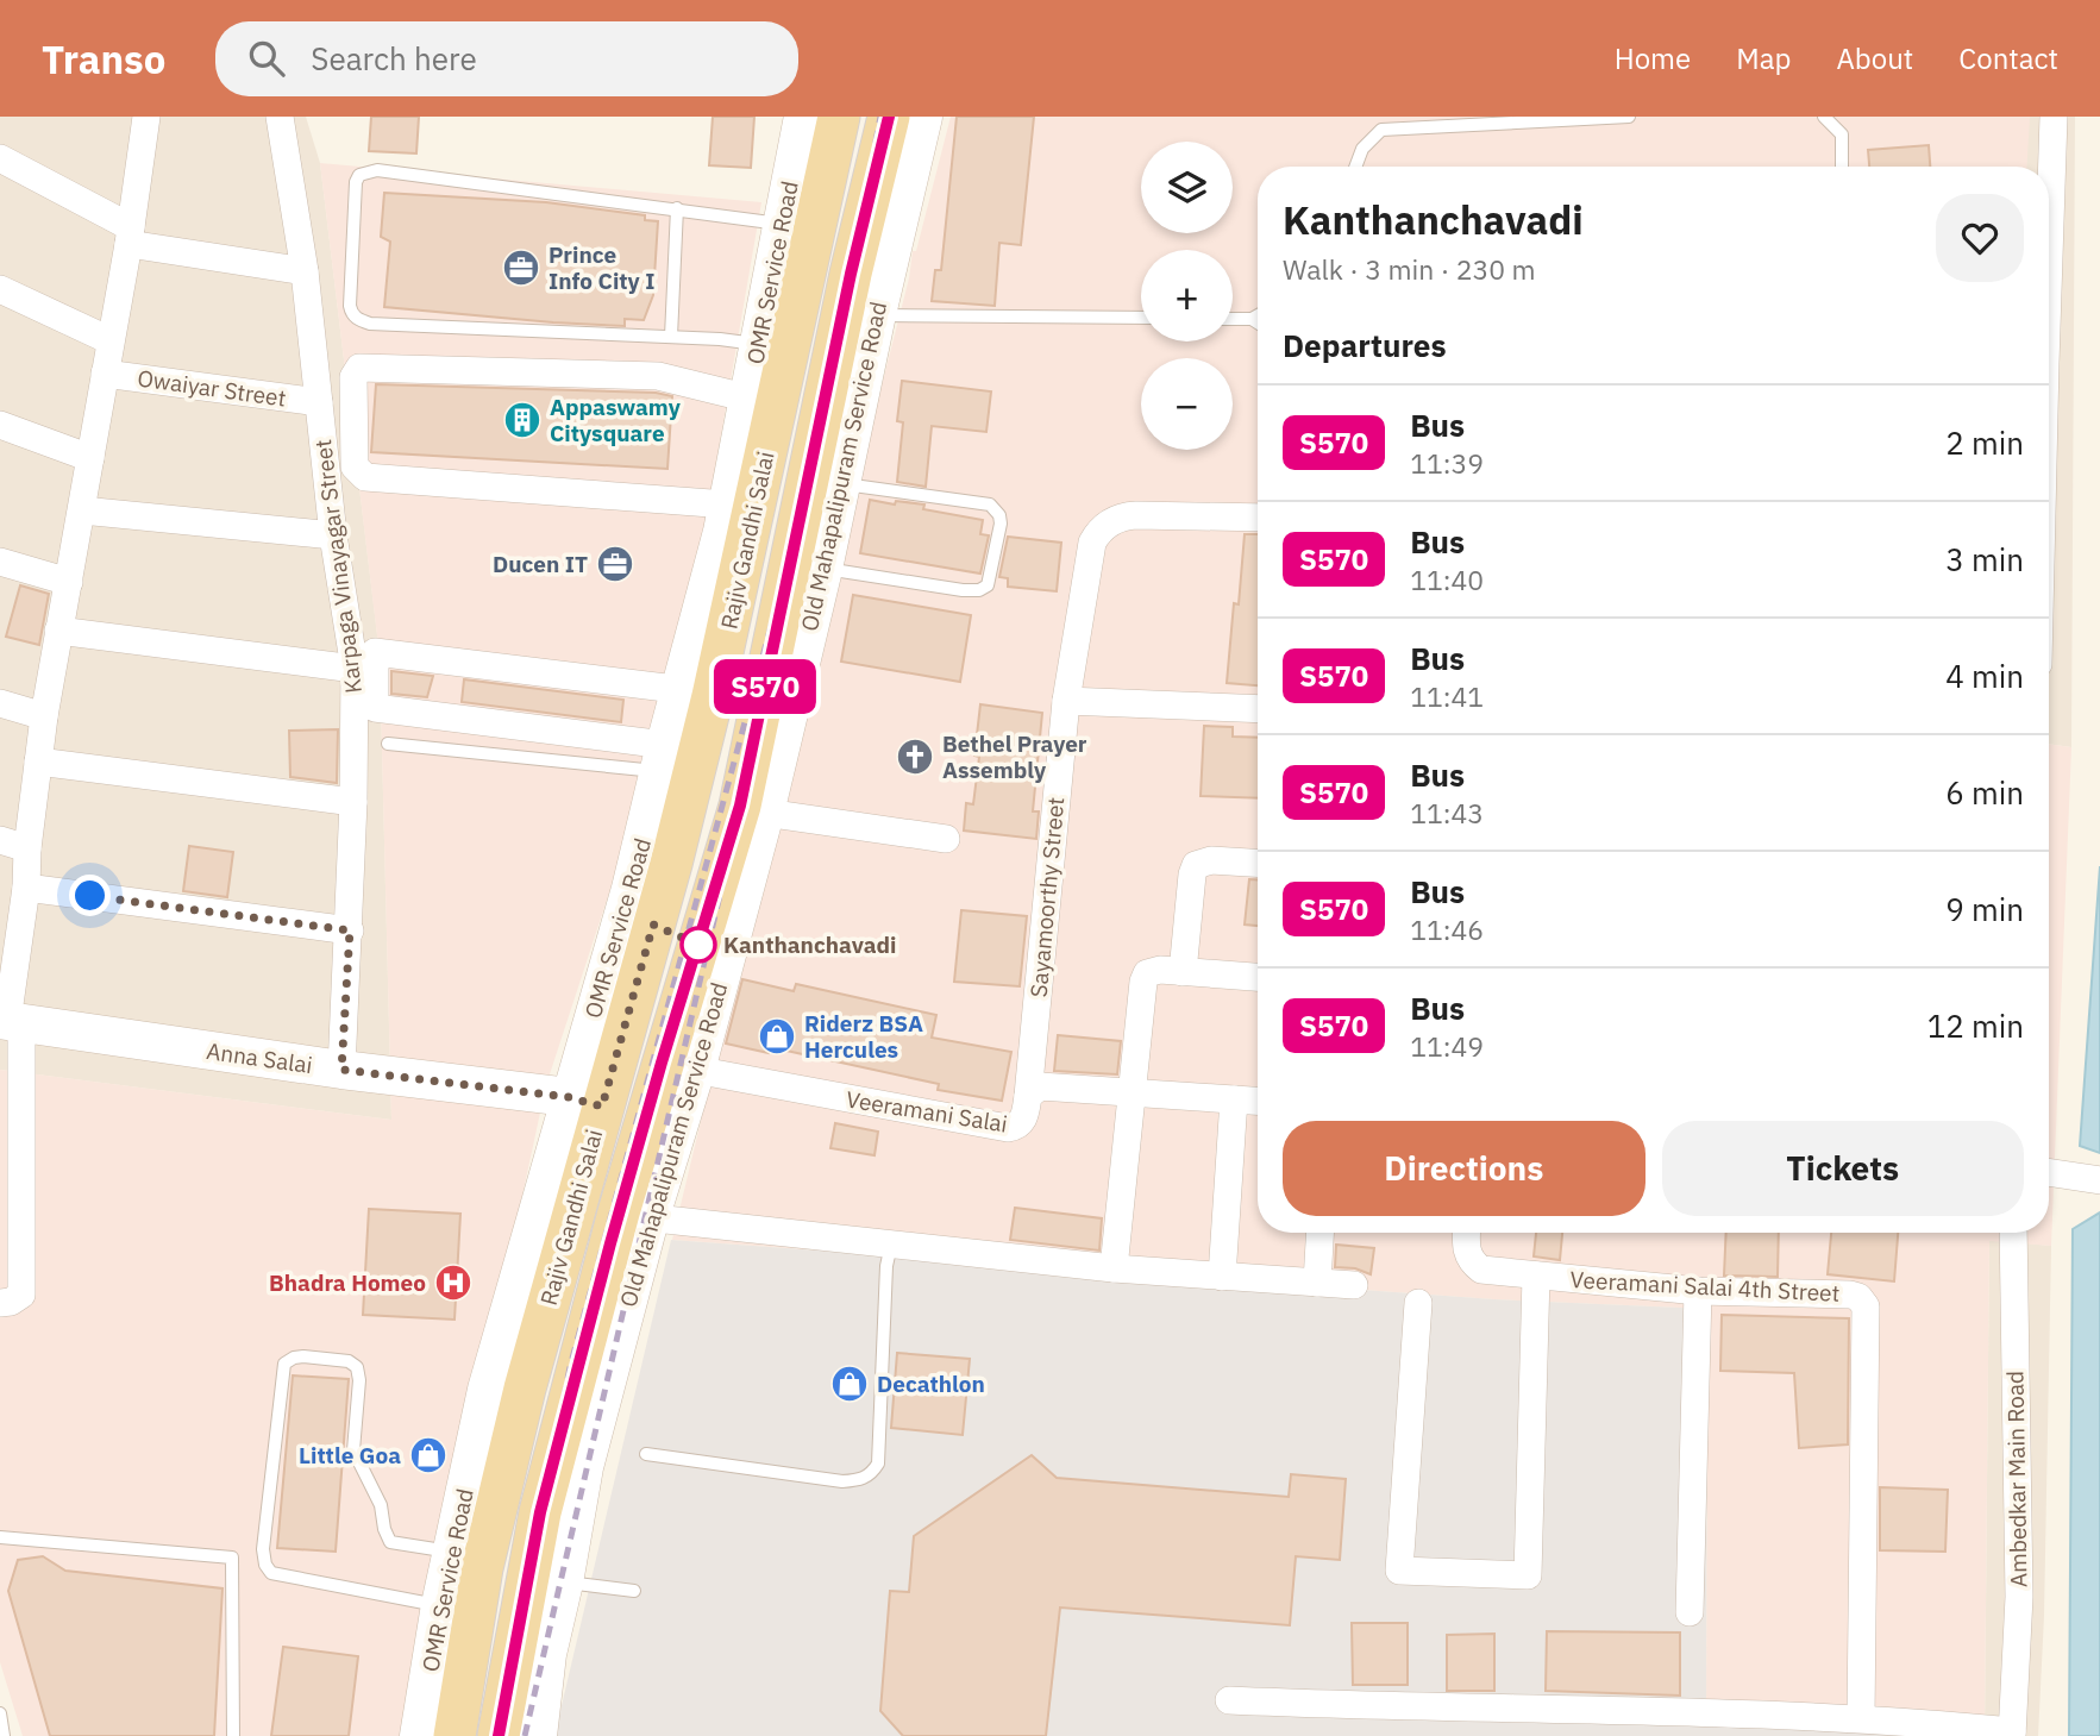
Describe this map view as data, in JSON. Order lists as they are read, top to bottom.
{
  "streets": {
    "main road": ["Rajiv Gandhi Salai"],
    "street": [
      "OMR Service Road",
      "Owaiyar Street",
      "Old Mahapalipuram Service Road",
      "Karpaga Vinayagar Street",
      "Sayamoorthy Street",
      "Anna Salai",
      "Veeramani Salai",
      "Veeramani Salai 4th Street",
      "Ambedkar Main Road"
    ]
  },
  "crossings": [
    ["OMR Service Road", "Rajiv Gandhi Salai"],
    ["OMR Service Road", "Anna Salai"],
    ["Owaiyar Street", "Karpaga Vinayagar Street"],
    ["Old Mahapalipuram Service Road", "Rajiv Gandhi Salai"],
    ["Old Mahapalipuram Service Road", "Veeramani Salai"],
    ["Rajiv Gandhi Salai", "Anna Salai"],
    ["Rajiv Gandhi Salai", "Veeramani Salai"],
    ["Karpaga Vinayagar Street", "Anna Salai"],
    ["Sayamoorthy Street", "Veeramani Salai"]
  ],
  "places": {
    "office": ["Prince Info City I", "Ducen IT"],
    "building": ["Appaswamy Citysquare"],
    "church": ["Bethel Prayer Assembly"],
    "other": ["Kanthanchavadi"],
    "shop": ["Riderz BSA Hercules", "Decathlon", "Little Goa"],
    "hospital": ["Bhadra Homeo"]
  },
  "lines": ["bus line S570"],
  "page": {
    "header": "Transo",
    "search": "Search here",
    "nav": [
      "Home",
      "Map",
      "About",
      "Contact"
    ],
    "on_map": "S570",
    "map_buttons": ["+", "−"],
    "heading": [
      ["Kanthanchavadi", "Walk · 3 min · 230 m"],
      "Departures"
    ],
    "list": [
      {
        "mark": "S570",
        "name": "Bus",
        "note": "11:39",
        "value": "2 min"
      },
      {
        "mark": "S570",
        "name": "Bus",
        "note": "11:40",
        "value": "3 min"
      },
      {
        "mark": "S570",
        "name": "Bus",
        "note": "11:41",
        "value": "4 min"
      },
      {
        "mark": "S570",
        "name": "Bus",
        "note": "11:43",
        "value": "6 min"
      },
      {
        "mark": "S570",
        "name": "Bus",
        "note": "11:46",
        "value": "9 min"
      },
      {
        "mark": "S570",
        "name": "Bus",
        "note": "11:49",
        "value": "12 min"
      }
    ],
    "buttons": ["Directions", "Tickets"]
  }
}
